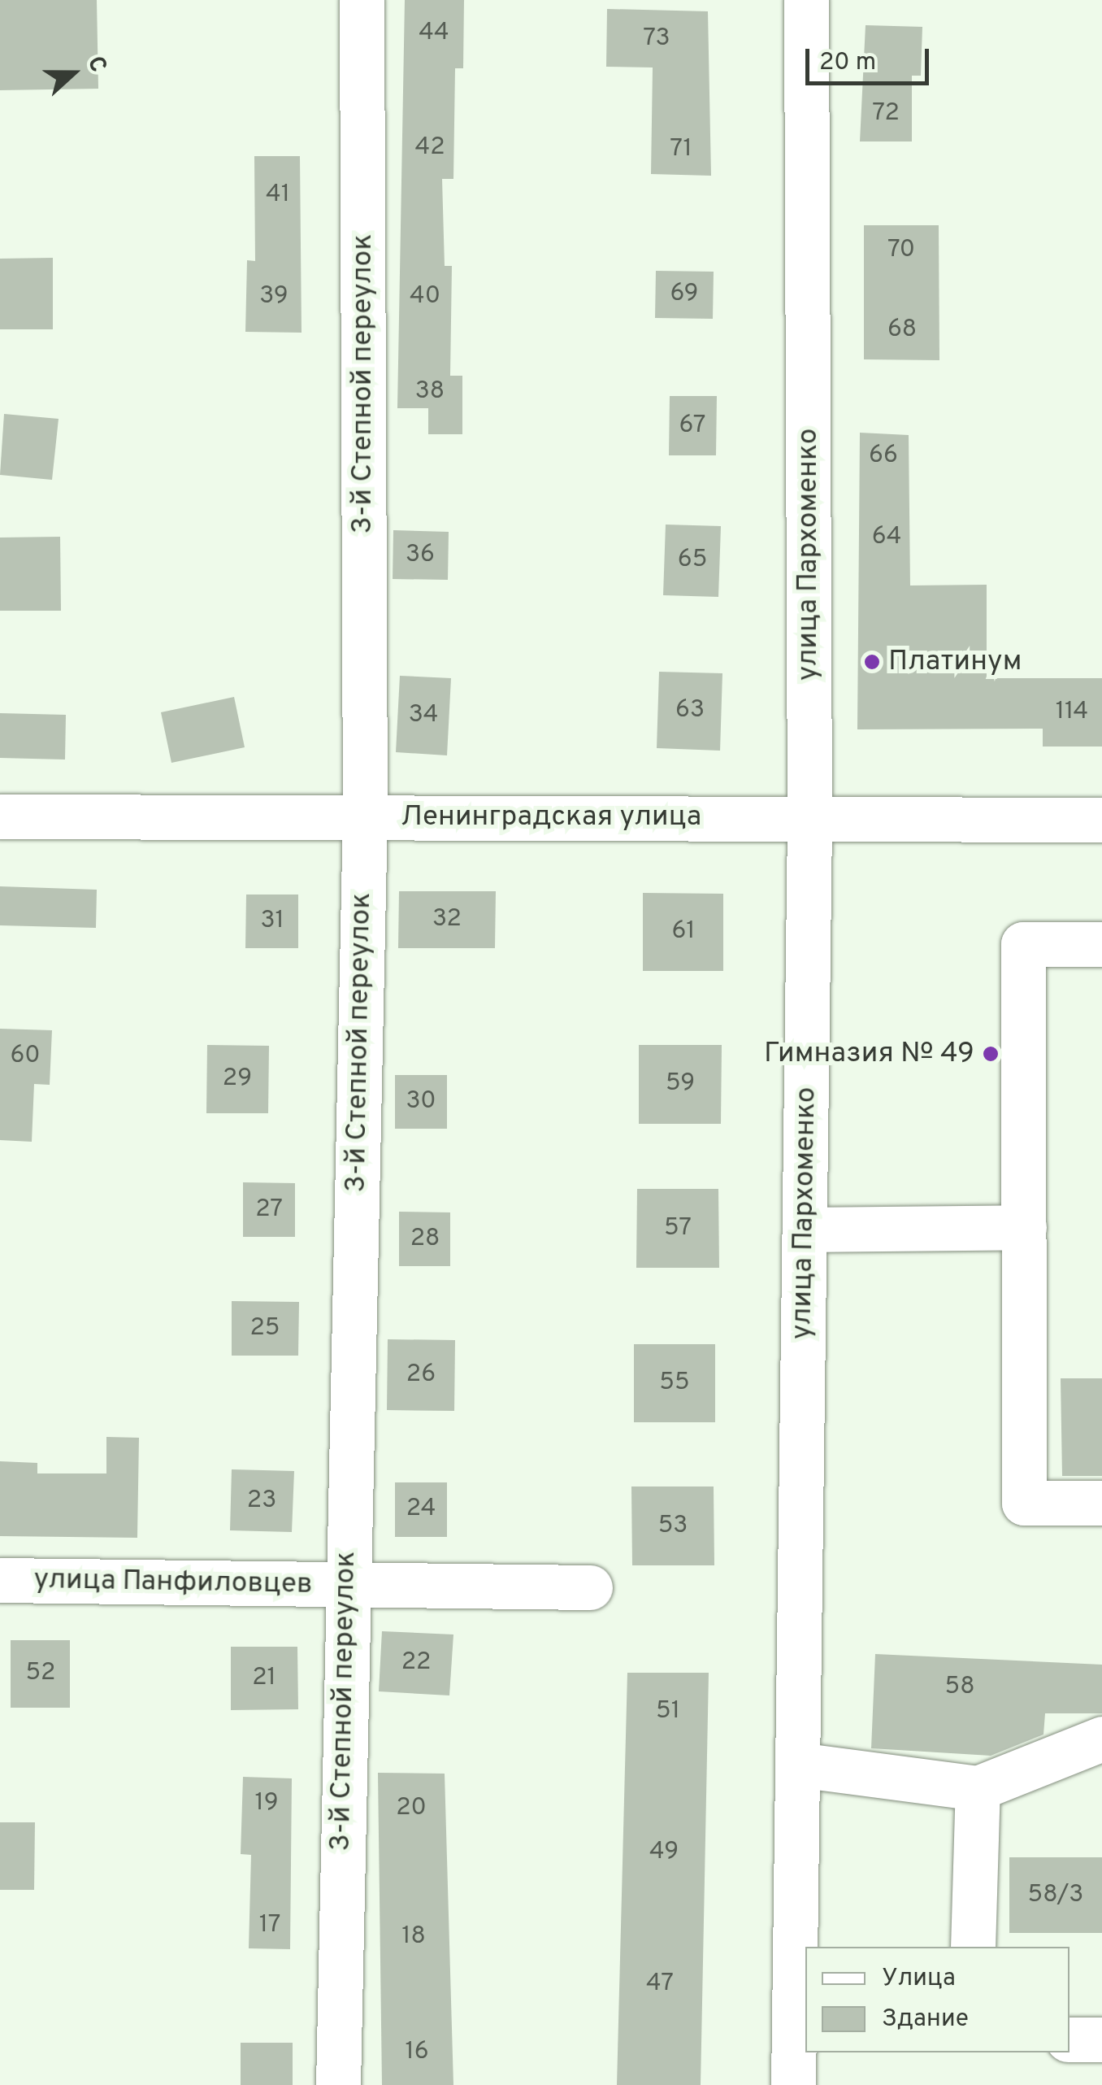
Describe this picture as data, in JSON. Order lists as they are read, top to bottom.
{
  "streets": {
    "street": [
      "3-й Степной переулок",
      "улица Пархоменко",
      "Ленинградская улица",
      "улица Панфиловцев"
    ]
  },
  "crossings": [
    ["3-й Степной переулок", "Ленинградская улица"],
    ["3-й Степной переулок", "улица Панфиловцев"],
    ["улица Пархоменко", "Ленинградская улица"]
  ],
  "places": ["Платинум", "Гимназия № 49"],
  "house_numbers": [
    "44",
    "73",
    "72",
    "42",
    "71",
    "41",
    "70",
    "69",
    "39",
    "40",
    "68",
    "38",
    "67",
    "66",
    "64",
    "36",
    "65",
    "63",
    "114",
    "34",
    "32",
    "31",
    "61",
    "60",
    "29",
    "59",
    "30",
    "27",
    "57",
    "28",
    "25",
    "26",
    "55",
    "23",
    "24",
    "53",
    "22",
    "52",
    "21",
    "58",
    "51",
    "19",
    "20",
    "49",
    "58/3",
    "17",
    "18",
    "47",
    "16"
  ],
  "legend": ["Улица", "Здание"],
  "scale_bar": "20 m",
  "north": "right"
}
